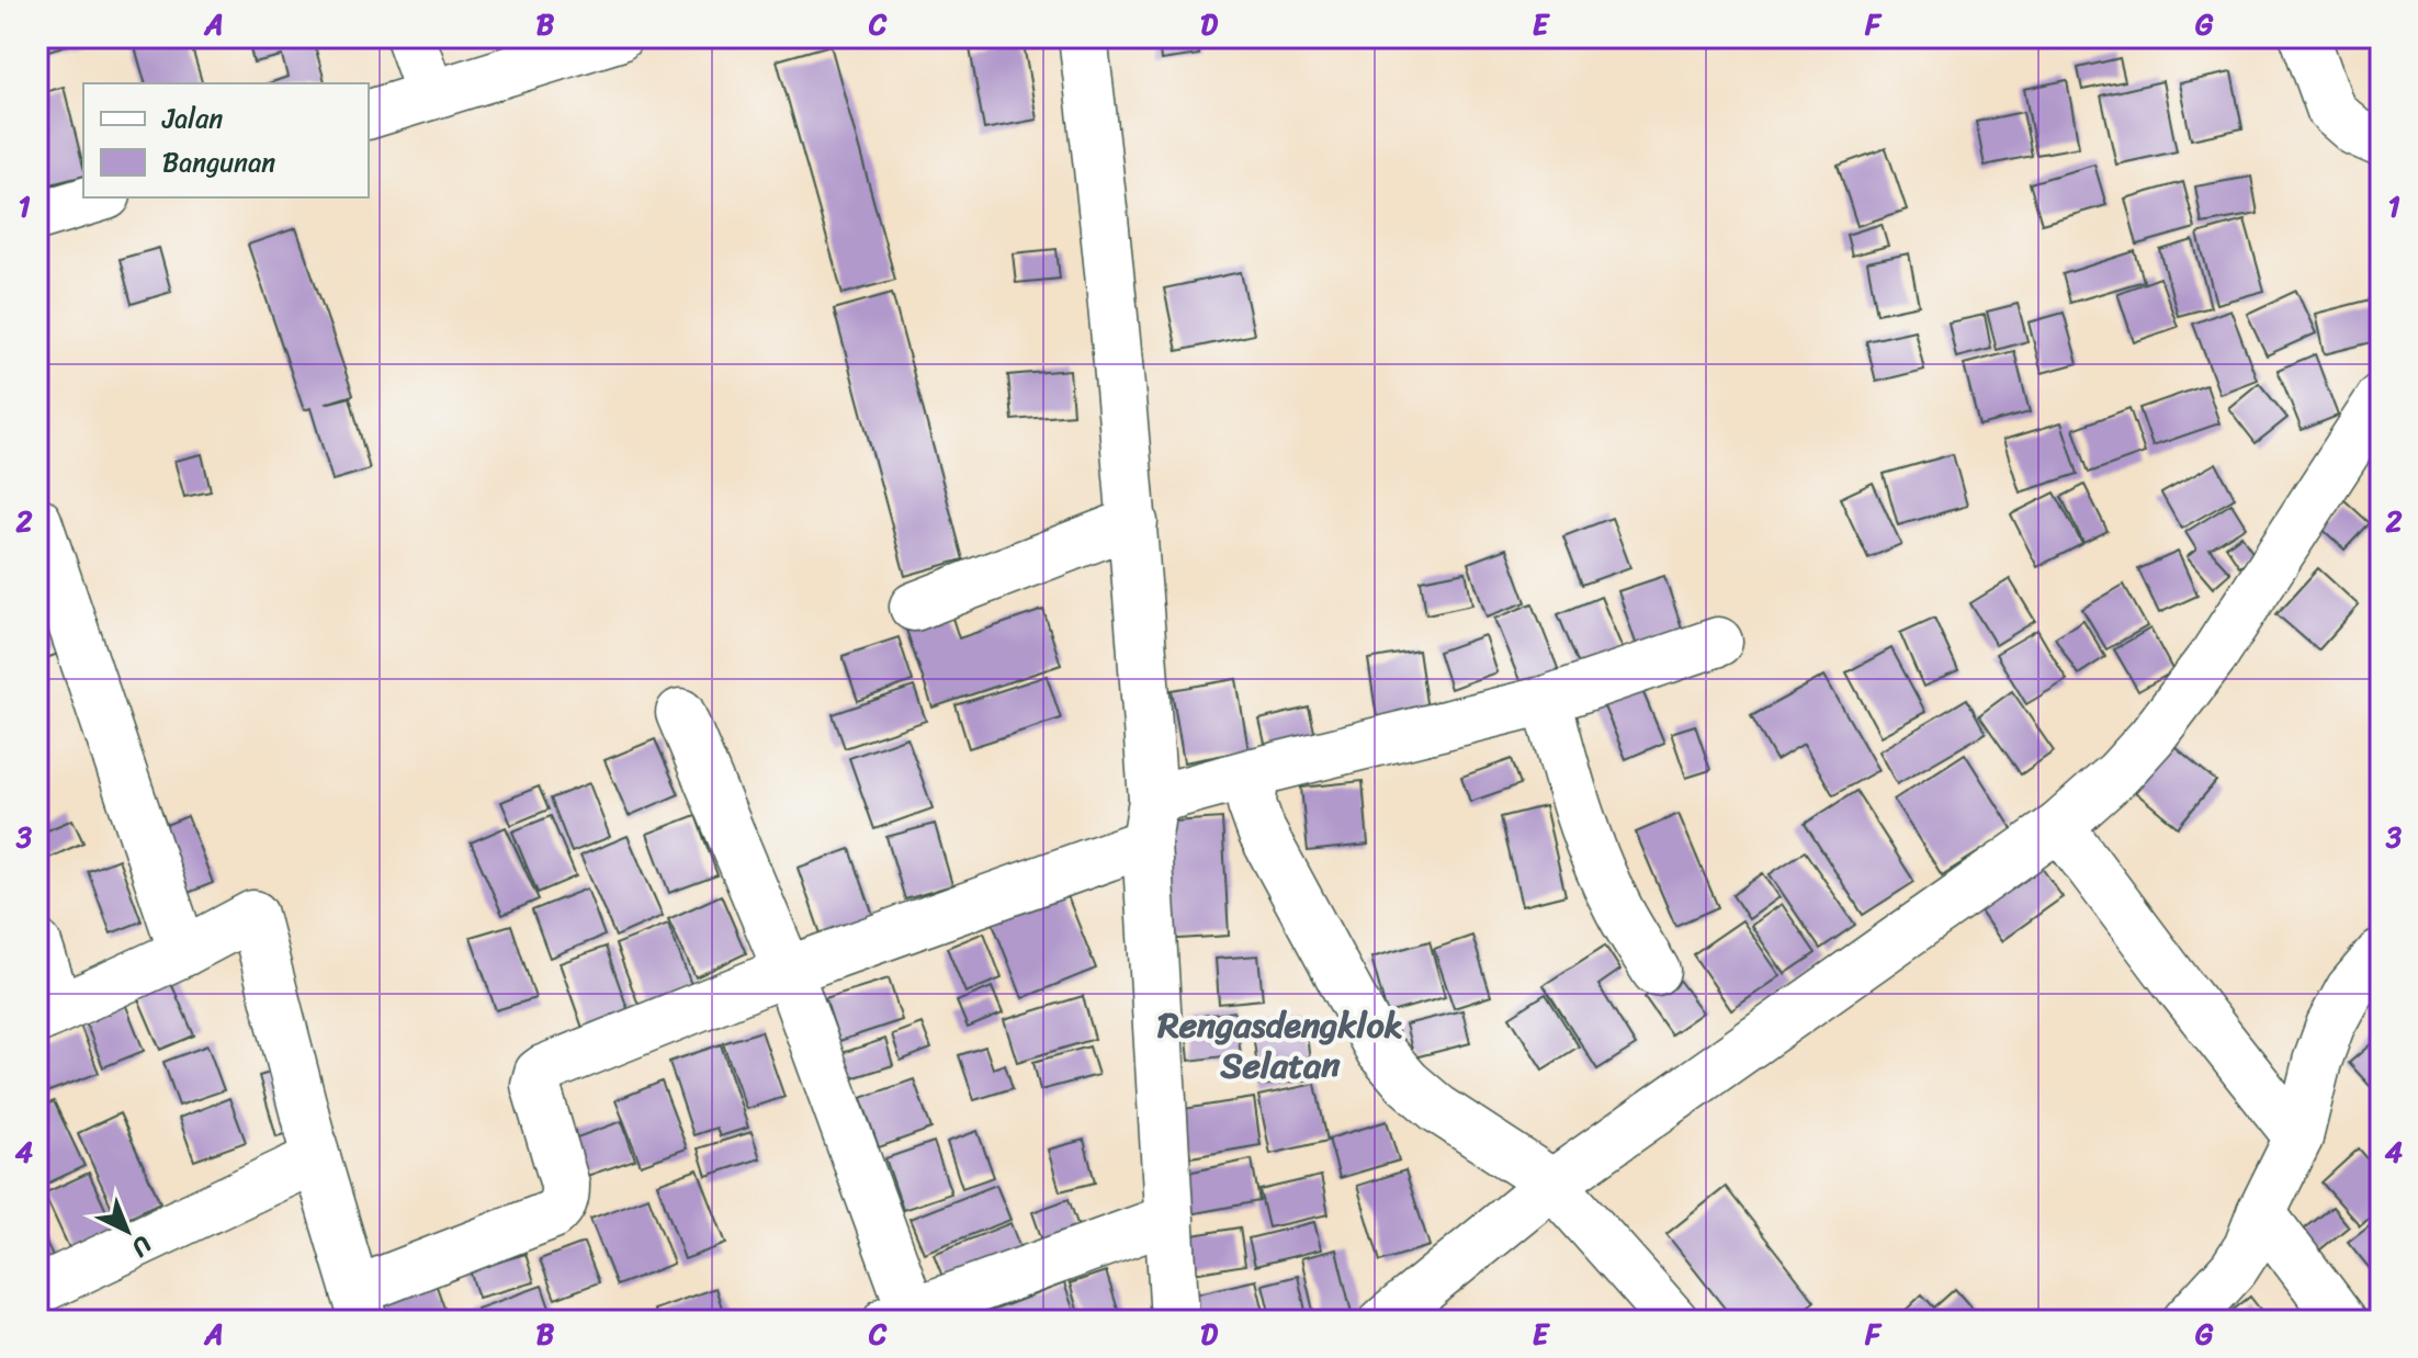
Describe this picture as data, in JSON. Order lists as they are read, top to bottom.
{
  "districts": ["Rengasdengklok Selatan"],
  "legend": ["Jalan", "Bangunan"],
  "north": "bottom right",
  "grid": {
    "columns": [
      "A",
      "B",
      "C",
      "D",
      "E",
      "F",
      "G"
    ],
    "rows": [
      "1",
      "2",
      "3",
      "4"
    ]
  }
}
